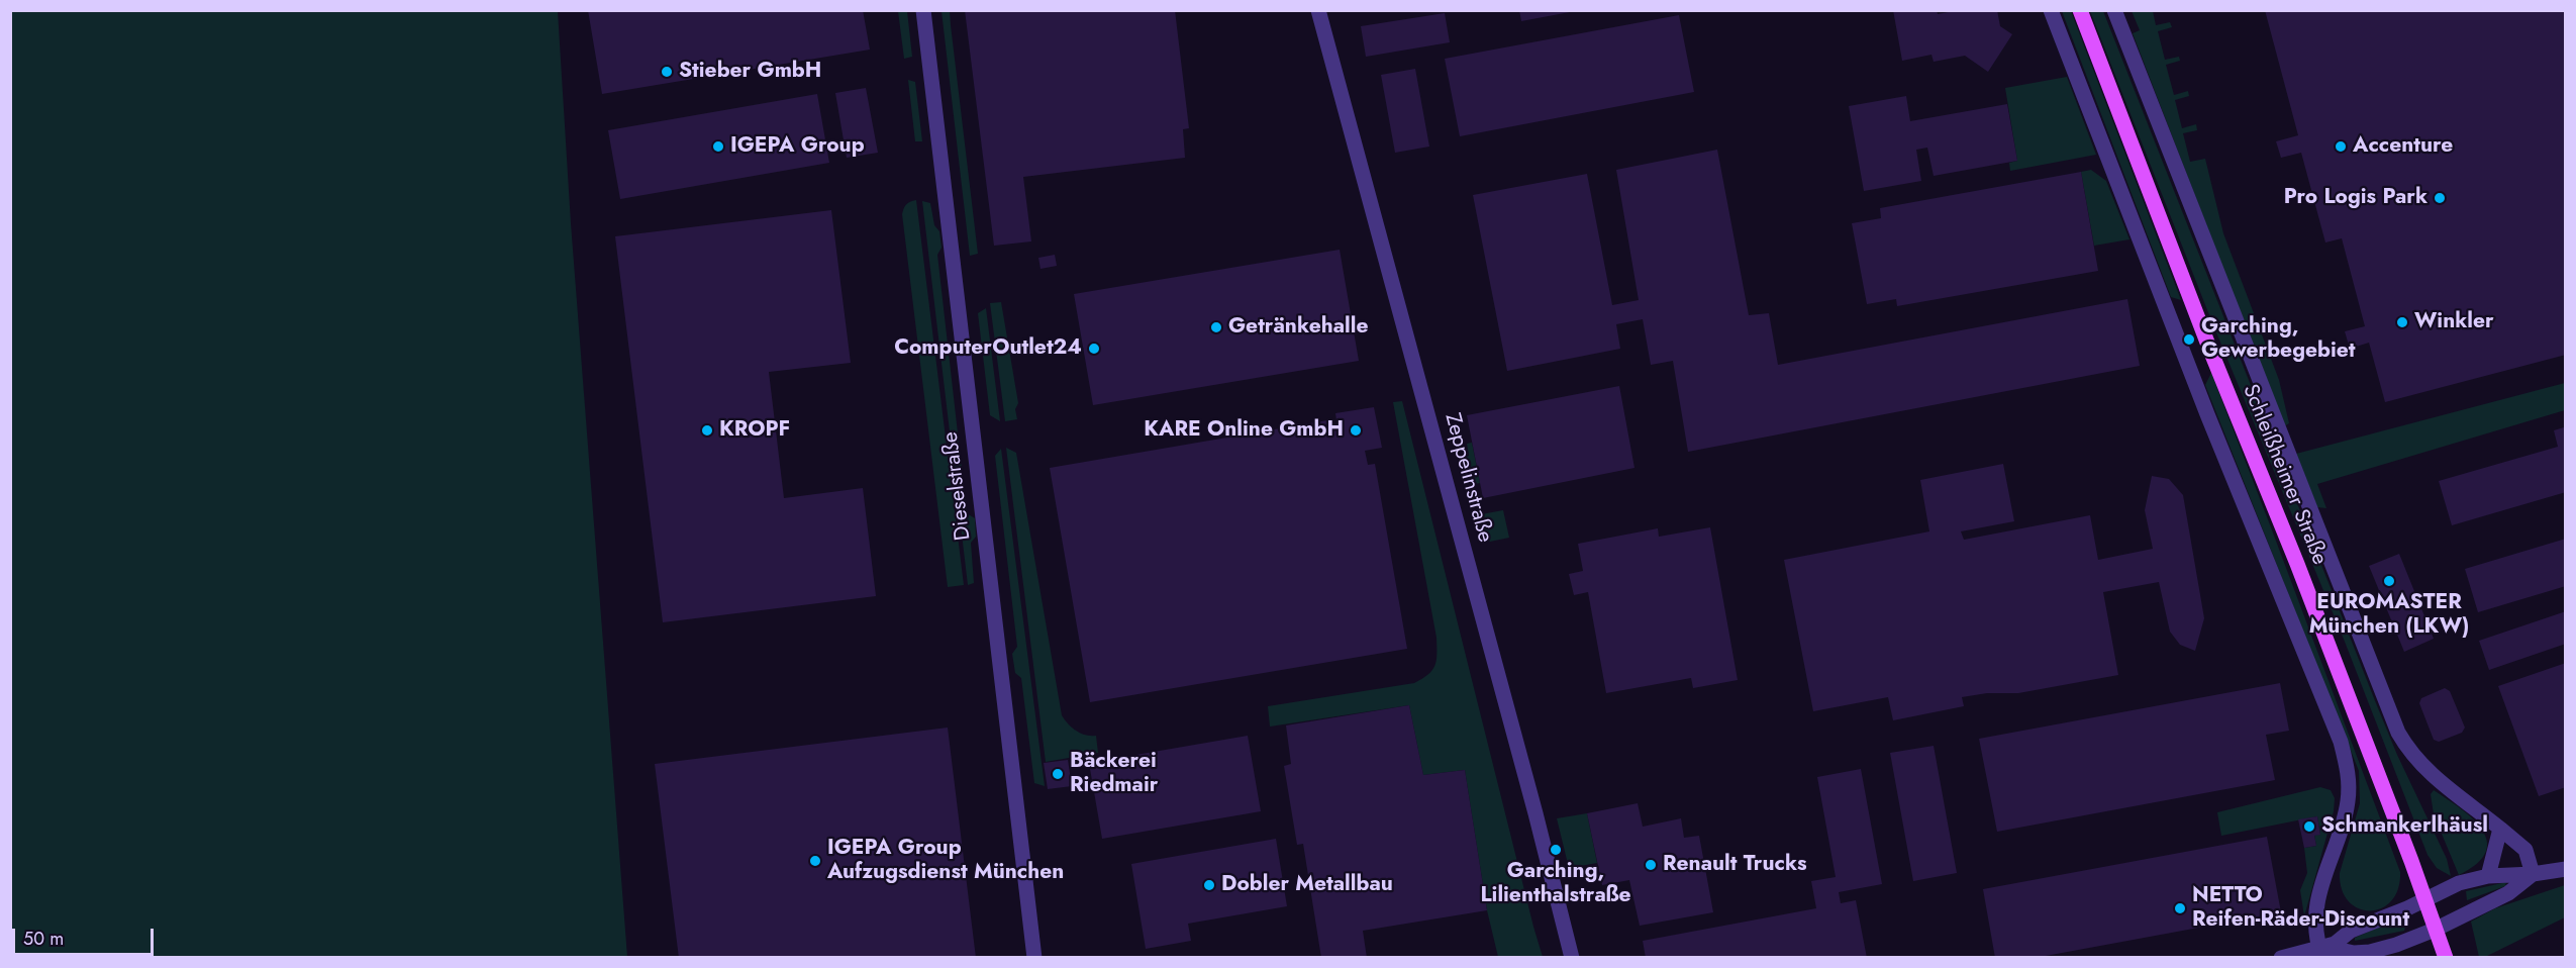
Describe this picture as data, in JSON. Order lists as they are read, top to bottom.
{
  "streets": {
    "main road": ["Schleißheimer Straße"],
    "street": ["Zeppelinstraße", "Dieselstraße"]
  },
  "places": [
    "Stieber GmbH",
    "IGEPA Group",
    "Accenture",
    "Pro Logis Park",
    "Winkler",
    "Getränkehalle",
    "Garching, Gewerbegebiet",
    "ComputerOutlet24",
    "KROPF",
    "KARE Online GmbH",
    "EUROMASTER München (LKW)",
    "Bäckerei Riedmair",
    "Schmankerlhäusl",
    "Garching, Lilienthalstraße",
    "IGEPA Group Aufzugsdienst München",
    "Renault Trucks",
    "Dobler Metallbau",
    "NETTO Reifen-Räder-Discount"
  ],
  "scale_bar": "50 m"
}
